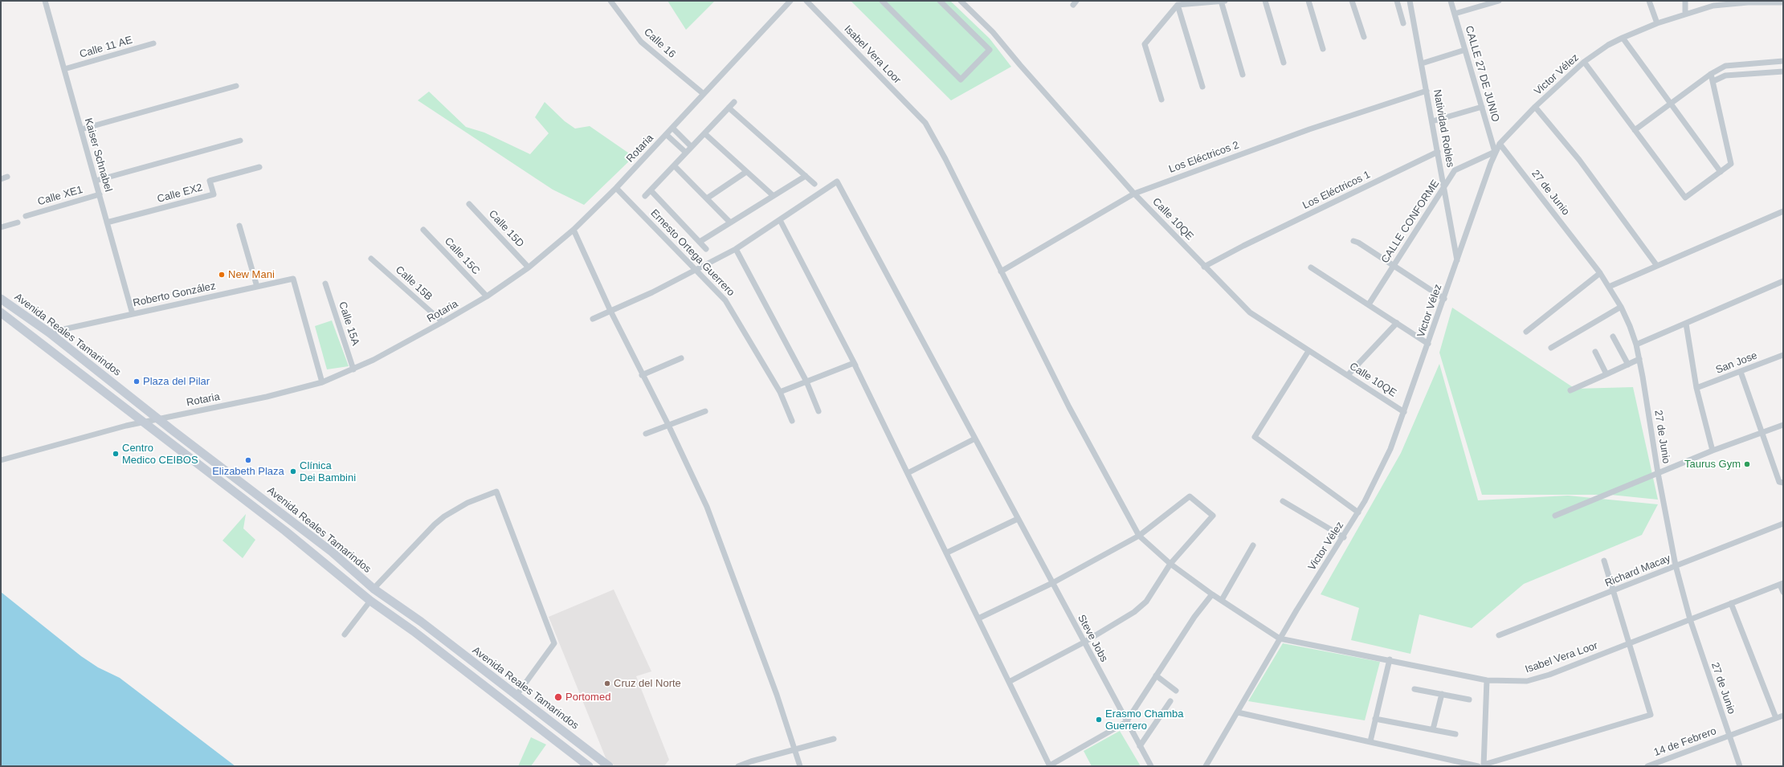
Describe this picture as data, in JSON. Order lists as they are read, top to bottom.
{
  "streets": {
    "main road": ["Avenida Reales Tamarindos"],
    "street": [
      "Calle 16",
      "Calle 11 AE",
      "Isabel Vera Loor",
      "CALLE 27 DE JUNIO",
      "Victor Vélez",
      "Natividad Robles",
      "Rotaria",
      "Kaiser Schnabel",
      "Los Eléctricos 2",
      "Los Eléctricos 1",
      "27 de Junio",
      "Calle EX2",
      "Calle XE1",
      "Calle 10QE",
      "CALLE CONFORME",
      "Calle 15D",
      "Ernesto Ortega Guerrero",
      "Calle 15C",
      "Calle 15B",
      "Roberto González",
      "Calle 15A",
      "San Jose",
      "Richard Macay",
      "Steve Jobs",
      "14 de Febrero"
    ]
  },
  "crossings": [
    ["Calle 16", "Rotaria"],
    ["Calle 11 AE", "Kaiser Schnabel"],
    ["Isabel Vera Loor", "Victor Vélez"],
    ["Isabel Vera Loor", "Los Eléctricos 2"],
    ["Isabel Vera Loor", "27 de Junio"],
    ["CALLE 27 DE JUNIO", "Victor Vélez"],
    ["CALLE 27 DE JUNIO", "CALLE CONFORME"],
    ["Victor Vélez", "Natividad Robles"],
    ["Victor Vélez", "27 de Junio"],
    ["Victor Vélez", "Calle 10QE"],
    ["Victor Vélez", "CALLE CONFORME"],
    ["Natividad Robles", "Los Eléctricos 2"],
    ["Natividad Robles", "Los Eléctricos 1"],
    ["Natividad Robles", "CALLE CONFORME"],
    ["Rotaria", "Calle 15D"],
    ["Rotaria", "Ernesto Ortega Guerrero"],
    ["Rotaria", "Calle 15C"],
    ["Rotaria", "Calle 15B"],
    ["Rotaria", "Roberto González"],
    ["Rotaria", "Calle 15A"],
    ["Rotaria", "Avenida Reales Tamarindos"],
    ["Kaiser Schnabel", "Calle EX2"],
    ["Kaiser Schnabel", "Calle XE1"],
    ["Kaiser Schnabel", "Roberto González"],
    ["Los Eléctricos 2", "Calle 10QE"],
    ["Los Eléctricos 1", "Calle 10QE"],
    ["27 de Junio", "Richard Macay"],
    ["27 de Junio", "14 de Febrero"],
    ["Roberto González", "Avenida Reales Tamarindos"]
  ],
  "places": [
    "New Mani",
    "Plaza del Pilar",
    "Centro Medico CEIBOS",
    "Elizabeth Plaza",
    "Taurus Gym",
    "Clínica Dei Bambini",
    "Cruz del Norte",
    "Portomed",
    "Erasmo Chamba Guerrero"
  ]
}
